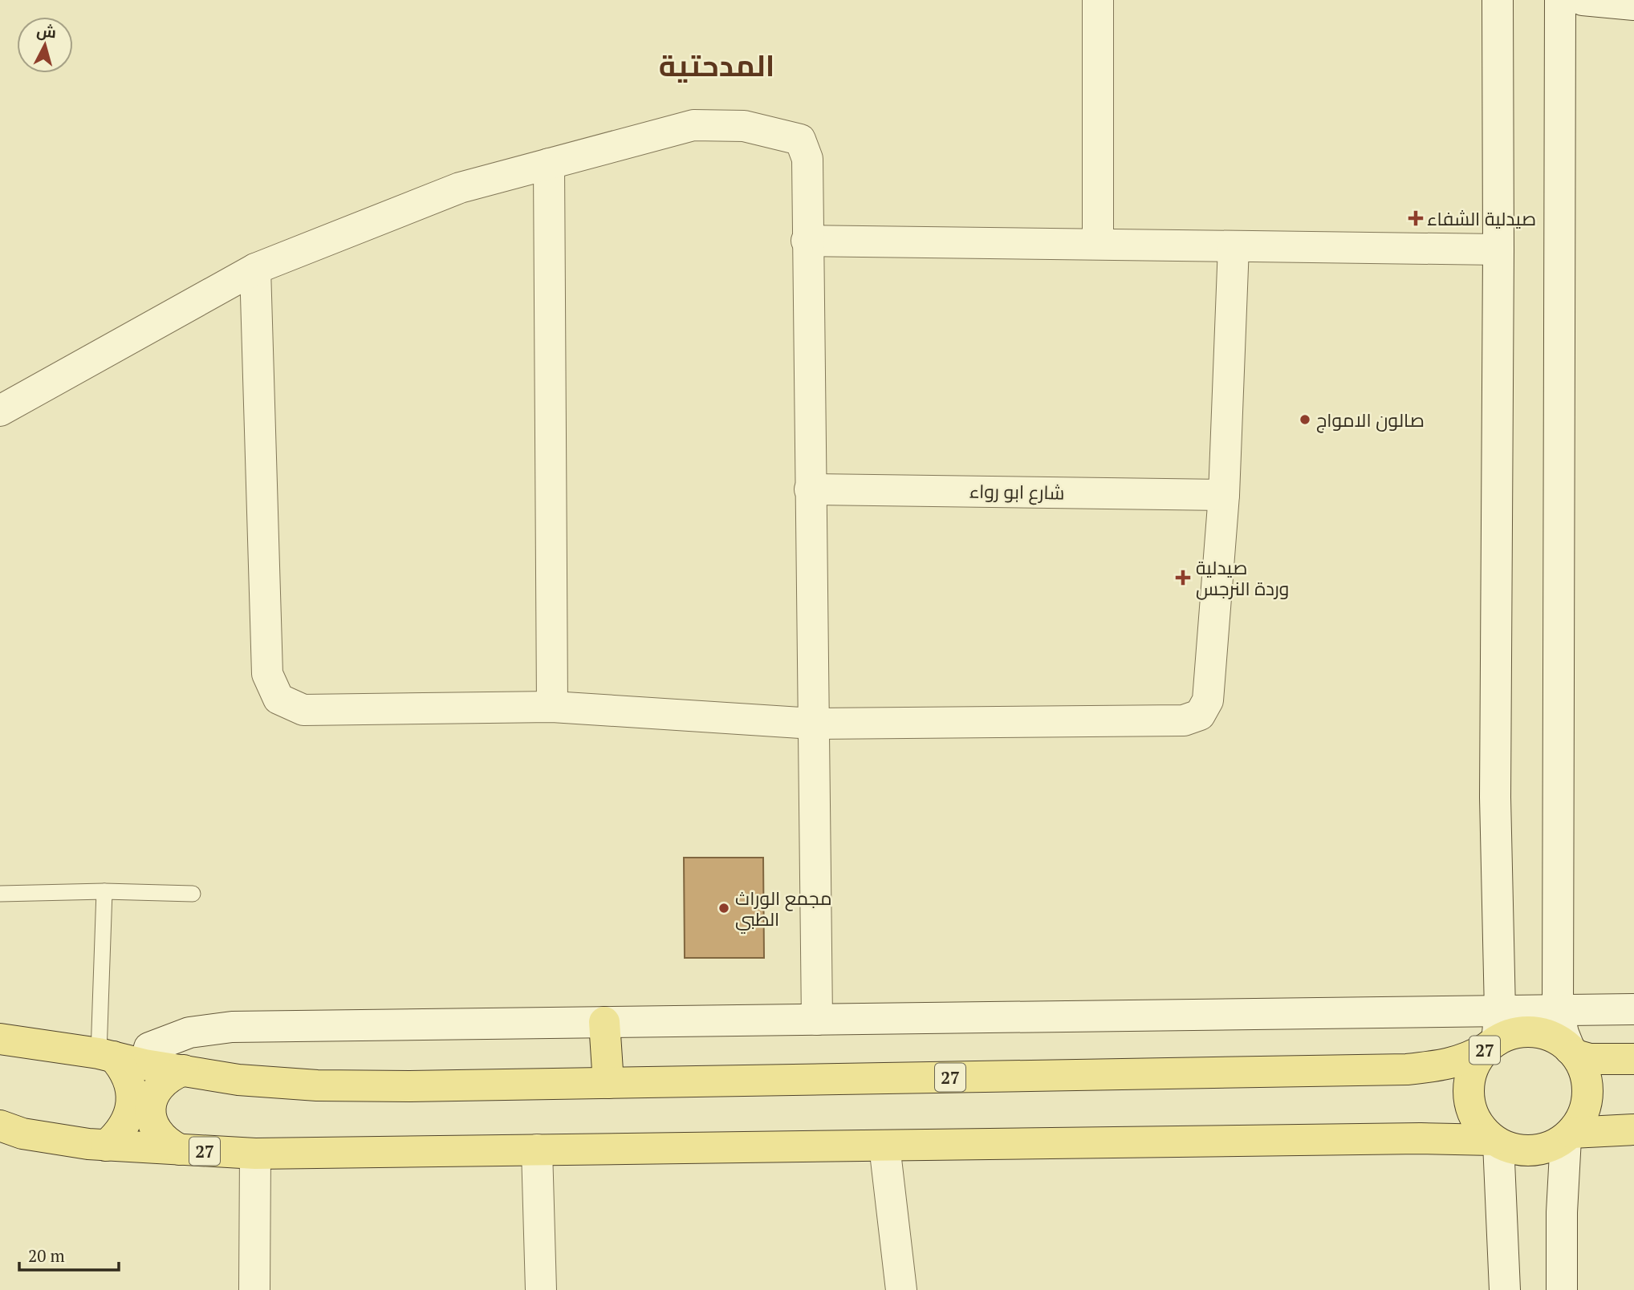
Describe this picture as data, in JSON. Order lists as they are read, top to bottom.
{
  "streets": {
    "main road": ["27"],
    "street": ["شارع ابو رواء"]
  },
  "districts": ["المدحتية"],
  "places": {
    "health": ["صيدلية الشفاء", "صيدلية وردة النرجس"],
    "other": ["صالون الامواج", "مجمع الوراث الطبي"]
  },
  "scale_bar": "20 m",
  "north": "top"
}
